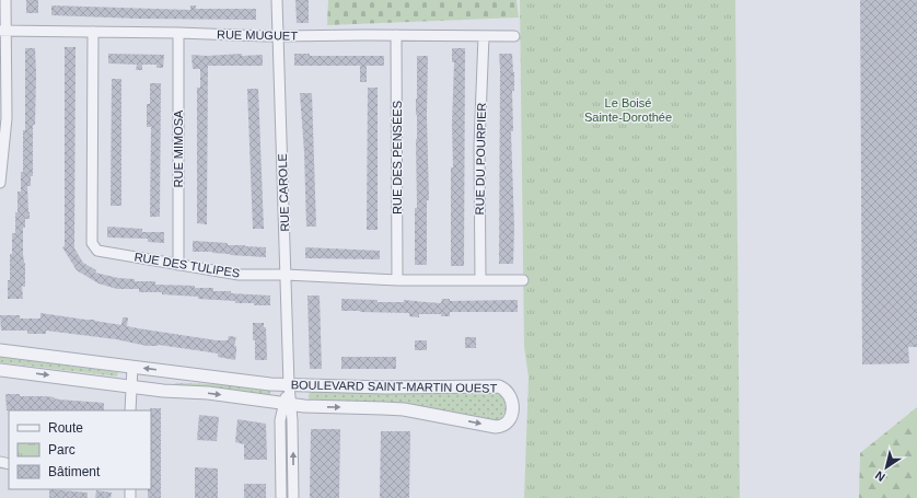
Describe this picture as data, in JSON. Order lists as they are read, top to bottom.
{
  "streets": {
    "street": [
      "RUE MUGUET",
      "RUE MIMOSA",
      "RUE DES PENSÉES",
      "RUE DU POURPIER",
      "RUE CAROLE",
      "RUE DES TULIPES",
      "BOULEVARD SAINT-MARTIN OUEST"
    ]
  },
  "crossings": [
    ["RUE MUGUET", "RUE MIMOSA"],
    ["RUE MUGUET", "RUE DES PENSÉES"],
    ["RUE MUGUET", "RUE DU POURPIER"],
    ["RUE MUGUET", "RUE CAROLE"],
    ["RUE MUGUET", "RUE DES TULIPES"],
    ["RUE MIMOSA", "RUE DES TULIPES"],
    ["RUE DES PENSÉES", "RUE DES TULIPES"],
    ["RUE DU POURPIER", "RUE DES TULIPES"],
    ["RUE CAROLE", "RUE DES TULIPES"],
    ["RUE CAROLE", "BOULEVARD SAINT-MARTIN OUEST"]
  ],
  "parks": ["Le Boisé Sainte-Dorothée"],
  "legend": ["Route", "Parc", "Bâtiment"],
  "north": "bottom left"
}
